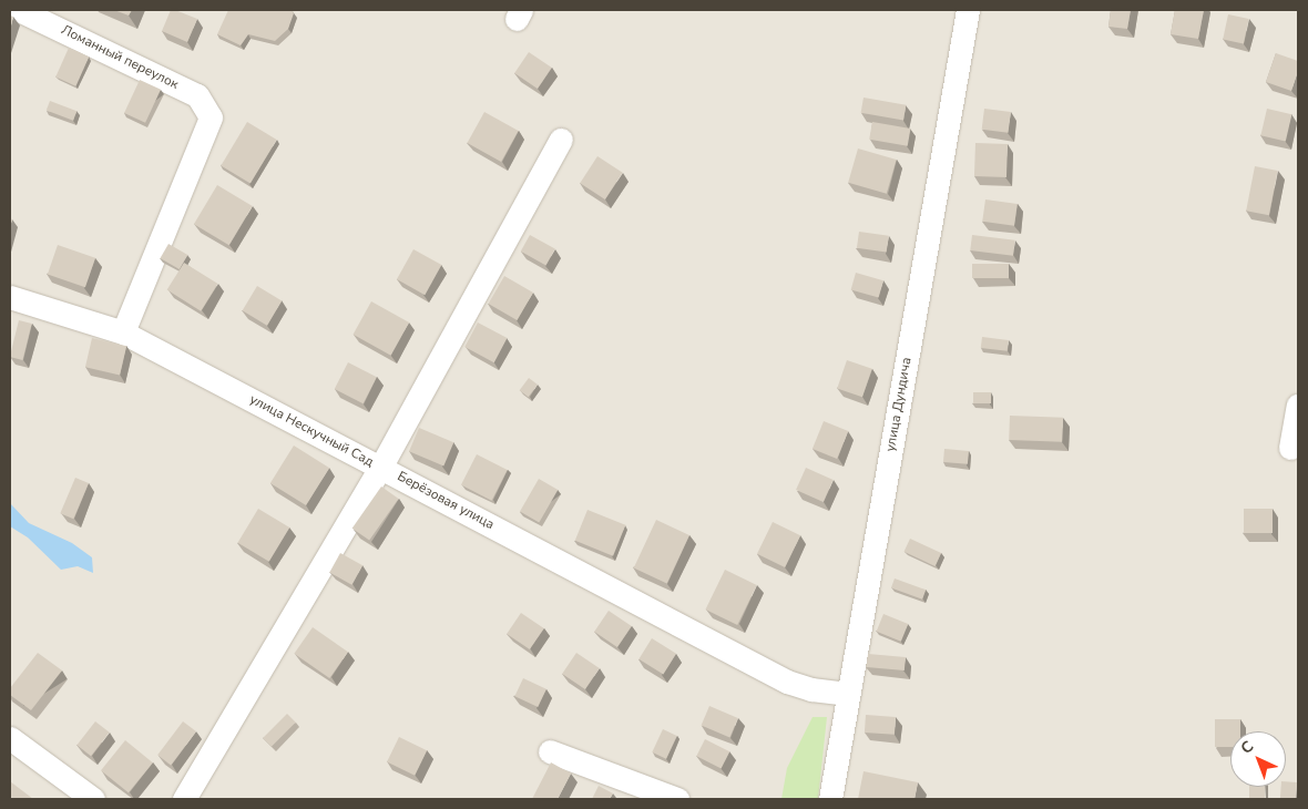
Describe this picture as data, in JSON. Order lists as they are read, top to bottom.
{
  "streets": {
    "street": [
      "Ломанный переулок",
      "улица Дундича",
      "улица Нескучный Сад",
      "Берёзовая улица"
    ]
  },
  "crossings": [
    ["Ломанный переулок", "улица Нескучный Сад"],
    ["улица Дундича", "Берёзовая улица"],
    ["улица Нескучный Сад", "Берёзовая улица"]
  ],
  "north": "top left"
}
